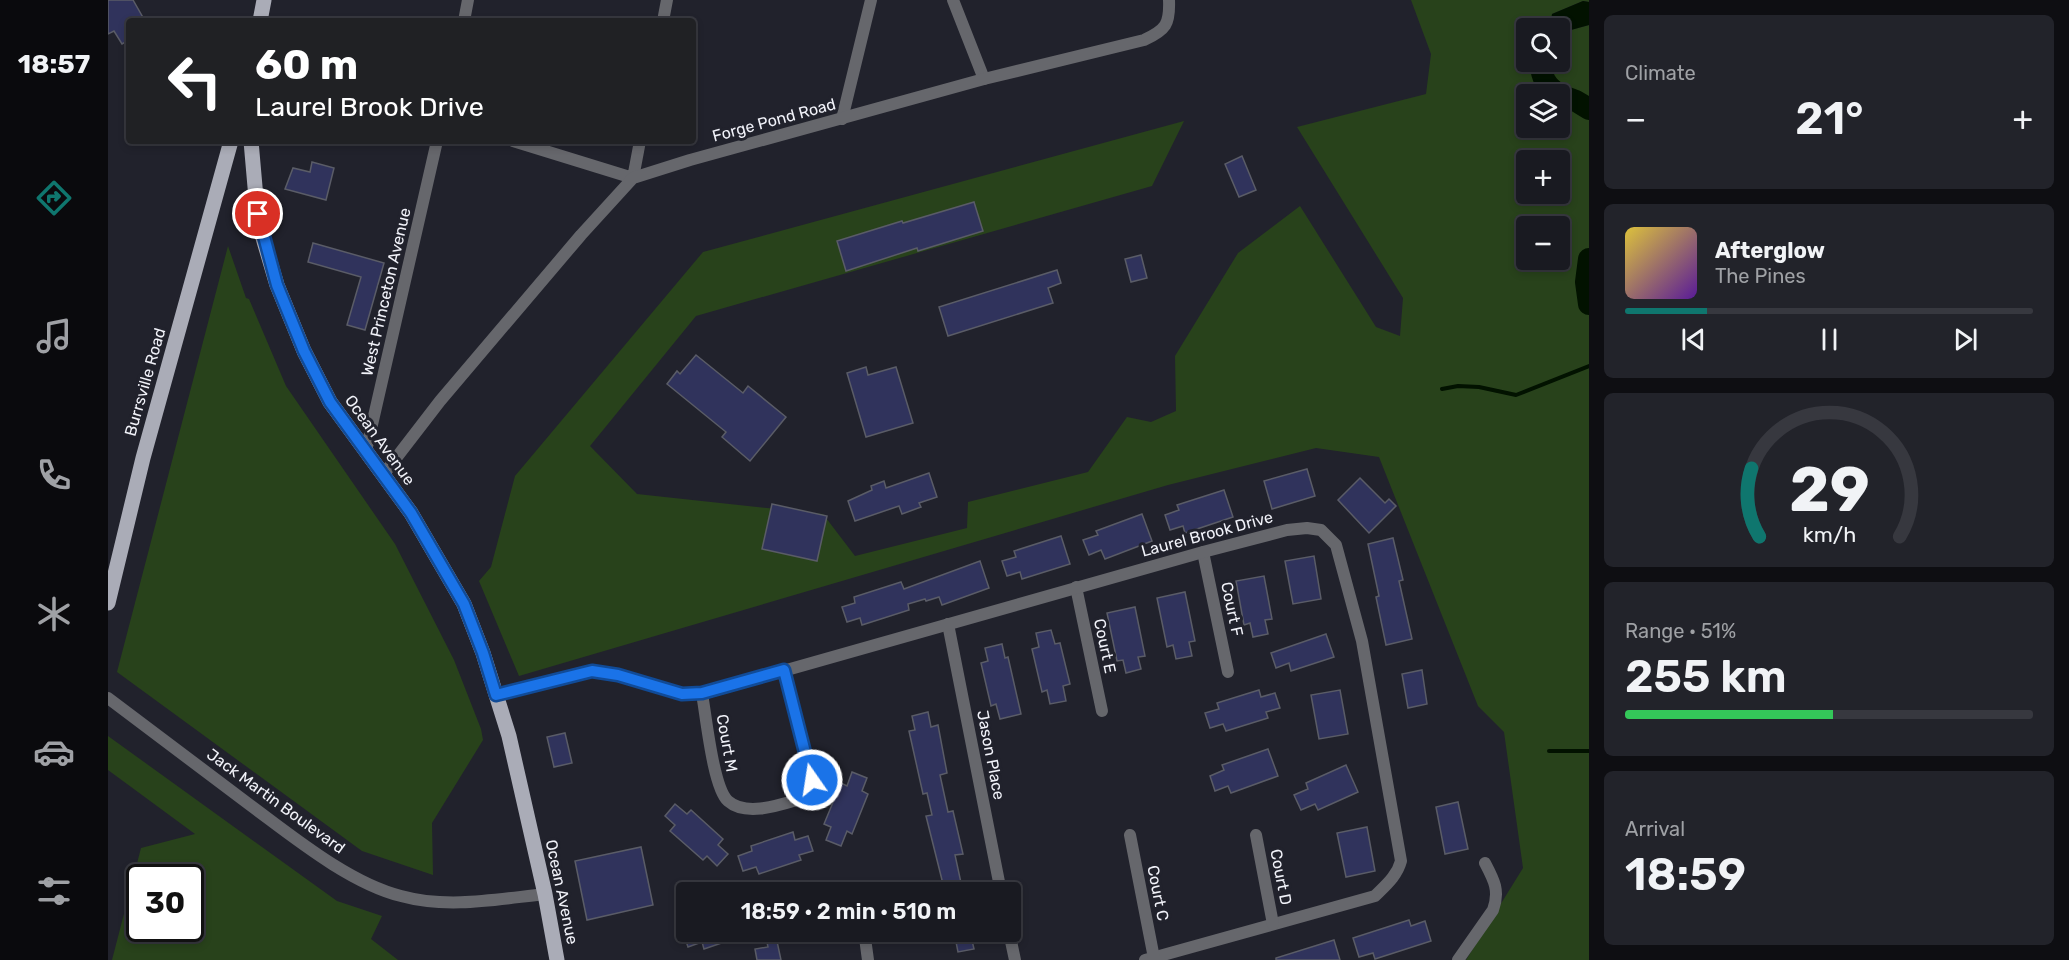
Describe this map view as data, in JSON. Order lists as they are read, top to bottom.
{
  "streets": {
    "main road": ["Burrsville Road", "Ocean Avenue"],
    "street": [
      "Forge Pond Road",
      "West Princeton Avenue",
      "Laurel Brook Drive",
      "Court F",
      "Court E",
      "Court M",
      "Jason Place",
      "Jack Martin Boulevard",
      "Court D",
      "Court C"
    ]
  },
  "crossings": [
    ["West Princeton Avenue", "Ocean Avenue"],
    ["Ocean Avenue", "Laurel Brook Drive"],
    ["Ocean Avenue", "Jack Martin Boulevard"],
    ["Laurel Brook Drive", "Court F"],
    ["Laurel Brook Drive", "Court E"],
    ["Laurel Brook Drive", "Court M"],
    ["Laurel Brook Drive", "Jason Place"],
    ["Laurel Brook Drive", "Court D"],
    ["Laurel Brook Drive", "Court C"]
  ],
  "page": {
    "tabs": "18:57",
    "tile": [
      "Climate",
      ["Range · 51%", "255 km"],
      ["Arrival", "18:59"]
    ],
    "map_buttons": ["+", "−"],
    "turn": ["60 m", "Laurel Brook Drive"],
    "heat": ["−", "21°", "+"],
    "song": ["Afterglow", "The Pines"],
    "limit": "30",
    "trip": "18:59 · 2 min · 510 m",
    "gauge": ["29", "km/h"]
  }
}
